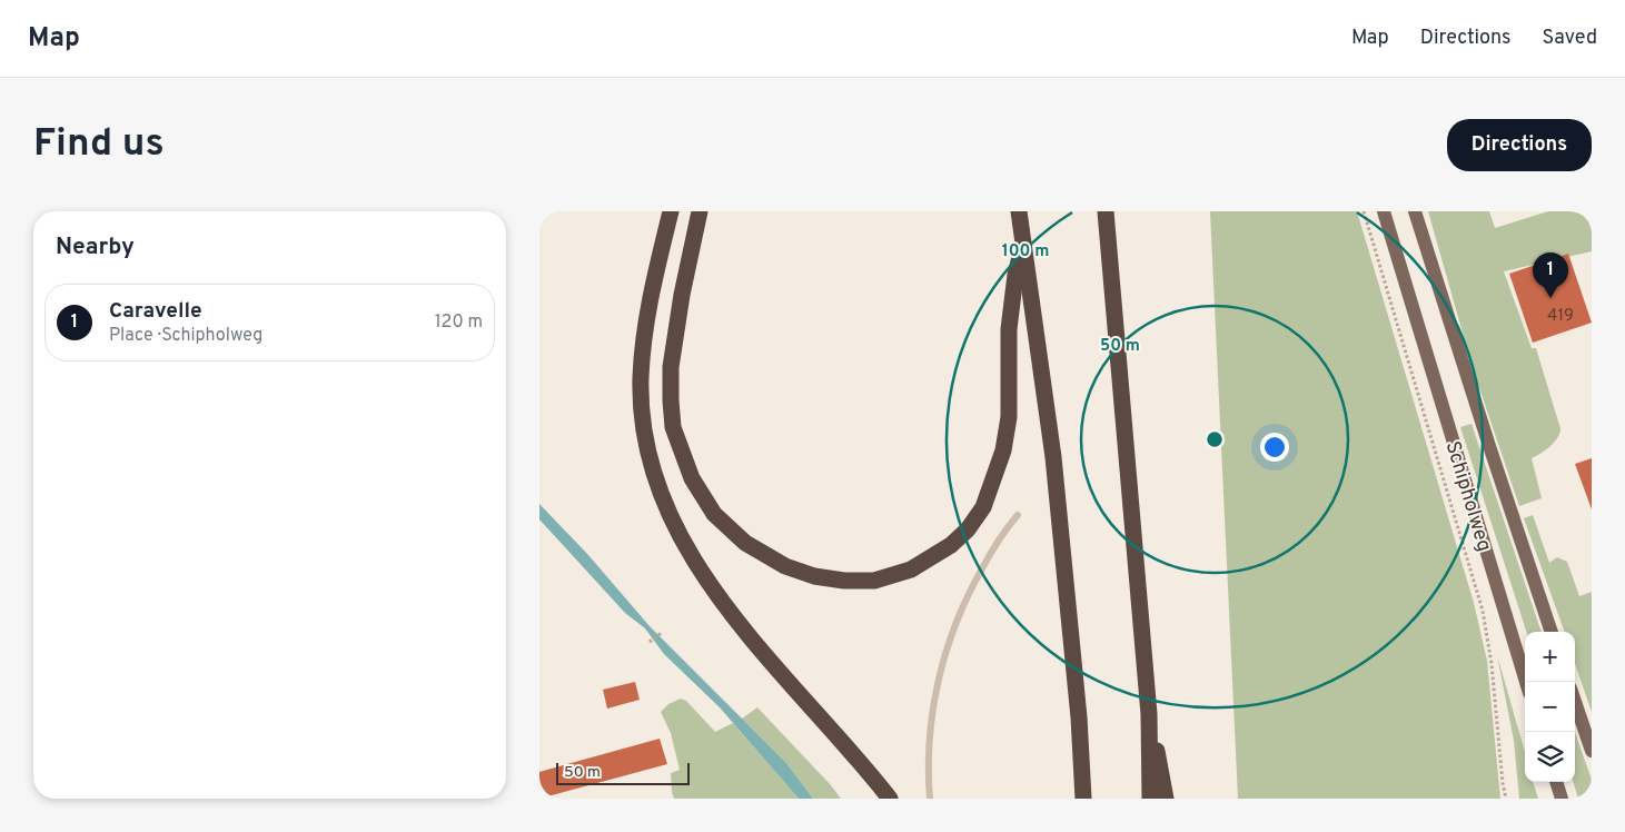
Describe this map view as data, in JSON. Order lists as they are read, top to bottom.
{
  "streets": {
    "main road": ["Schipholweg"]
  },
  "house_numbers": ["419"],
  "scale_bar": "50 m",
  "page": {
    "header": "Map",
    "nav": ["Map", "Directions", "Saved"],
    "buttons": "Directions",
    "title": "Find us",
    "heading": "Nearby",
    "pins": "1",
    "list": [
      {
        "mark": "1",
        "name": "Caravelle",
        "note": "Place · Schipholweg",
        "value": "120 m"
      }
    ],
    "map_buttons": ["+", "−"],
    "scale": "50 m"
  },
  "rings": ["100 m", "50 m"]
}
